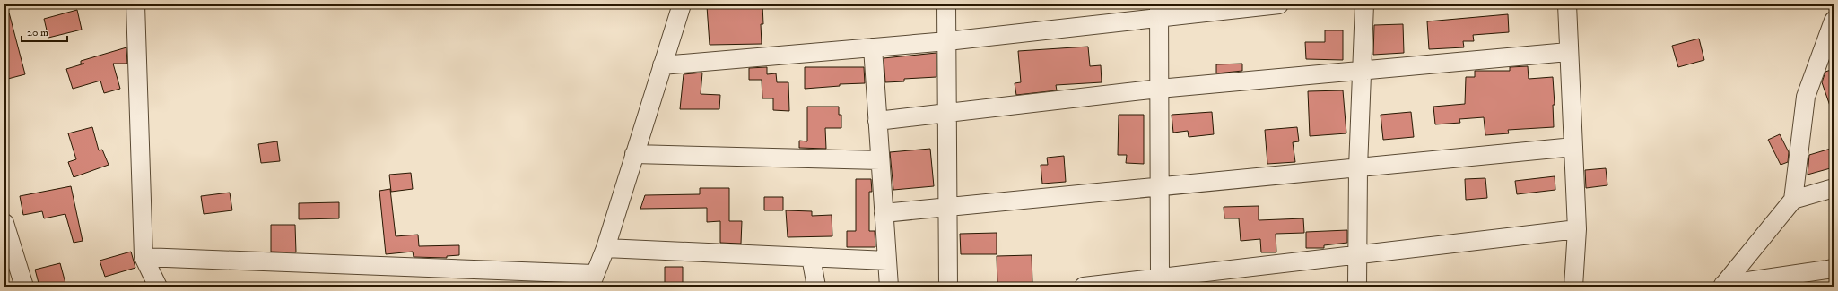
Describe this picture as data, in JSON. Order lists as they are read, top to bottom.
{
  "scale_bar": "20 m"
}
